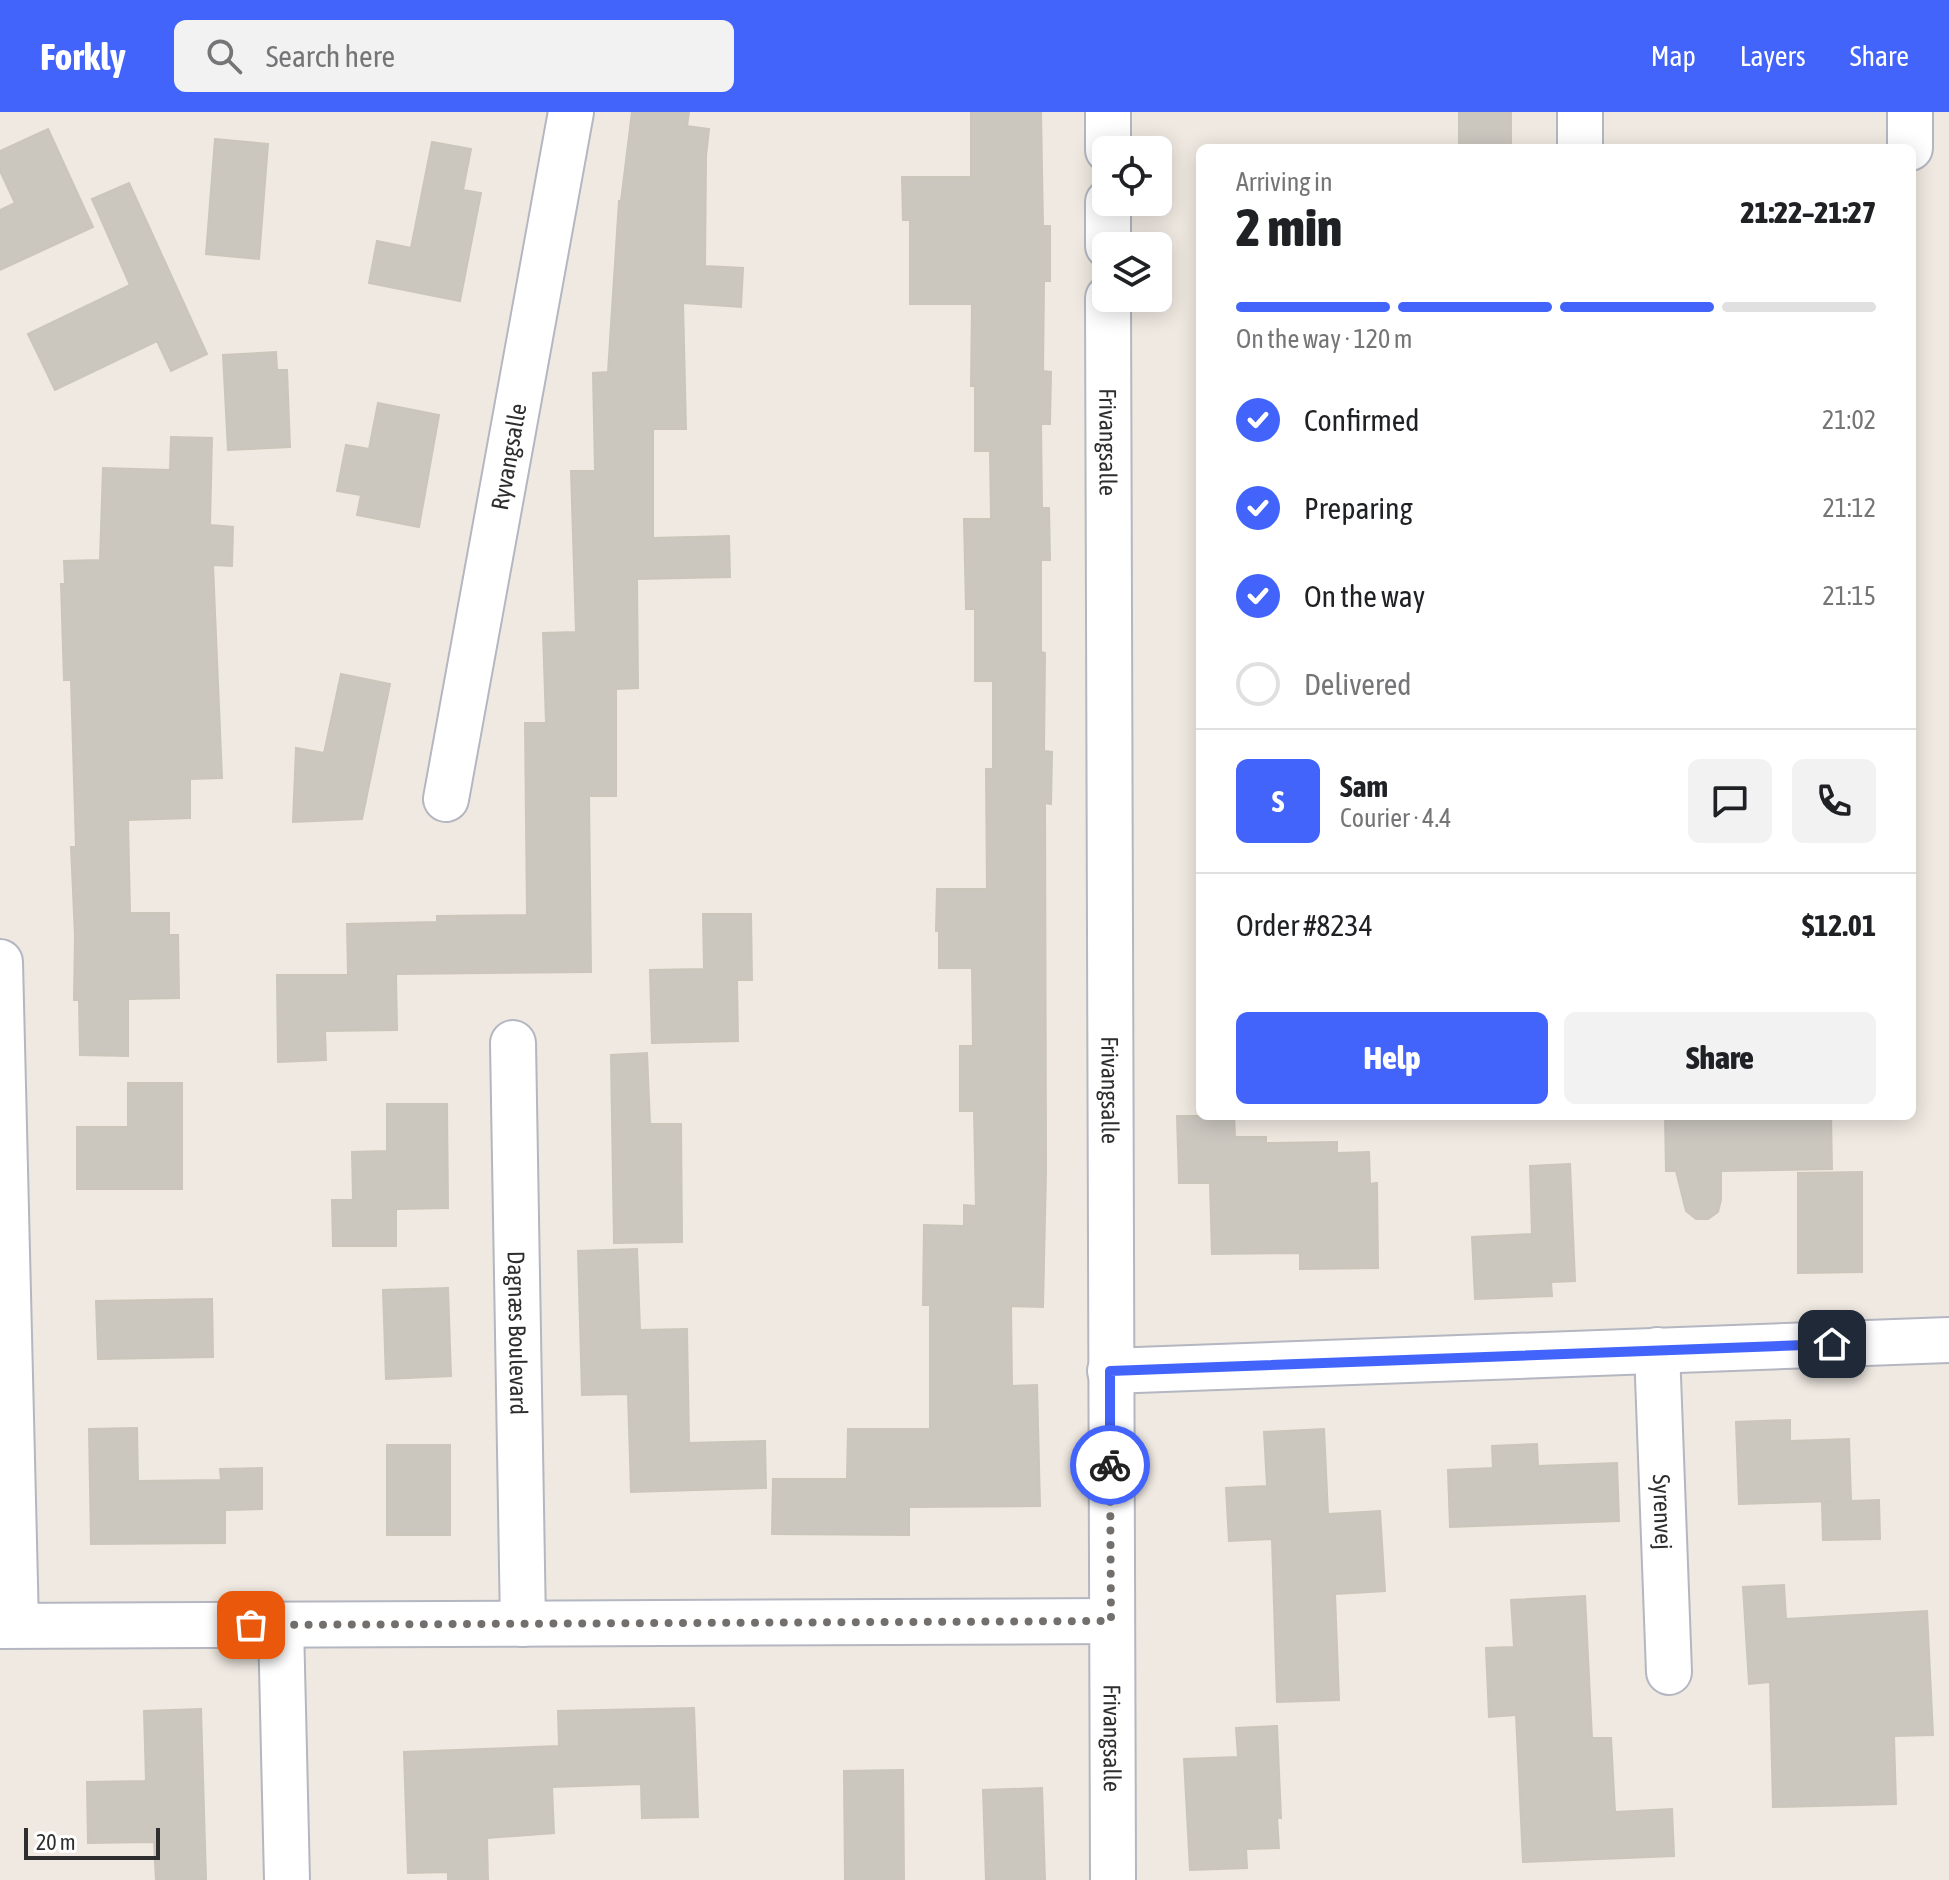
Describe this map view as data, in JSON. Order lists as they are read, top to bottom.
{
  "streets": {
    "street": [
      "Frivangsalle",
      "Ryvangsalle",
      "Dagnæs Boulevard",
      "Syrenvej"
    ]
  },
  "scale_bar": "20 m",
  "page": {
    "header": "Forkly",
    "search": "Search here",
    "nav": ["Map", "Layers", "Share"],
    "heading": ["2 min", "Arriving in", "21:22–21:27"],
    "panel": [
      "Sam",
      "Courier · 4.4",
      "Order #8234",
      "$12.01"
    ],
    "bar": "On the way · 120 m",
    "list": [
      ["Confirmed", "21:02"],
      ["Preparing", "21:12"],
      ["On the way", "21:15"],
      "Delivered"
    ],
    "round": "S",
    "buttons": ["Help", "Share"],
    "scale": "20 m"
  }
}
